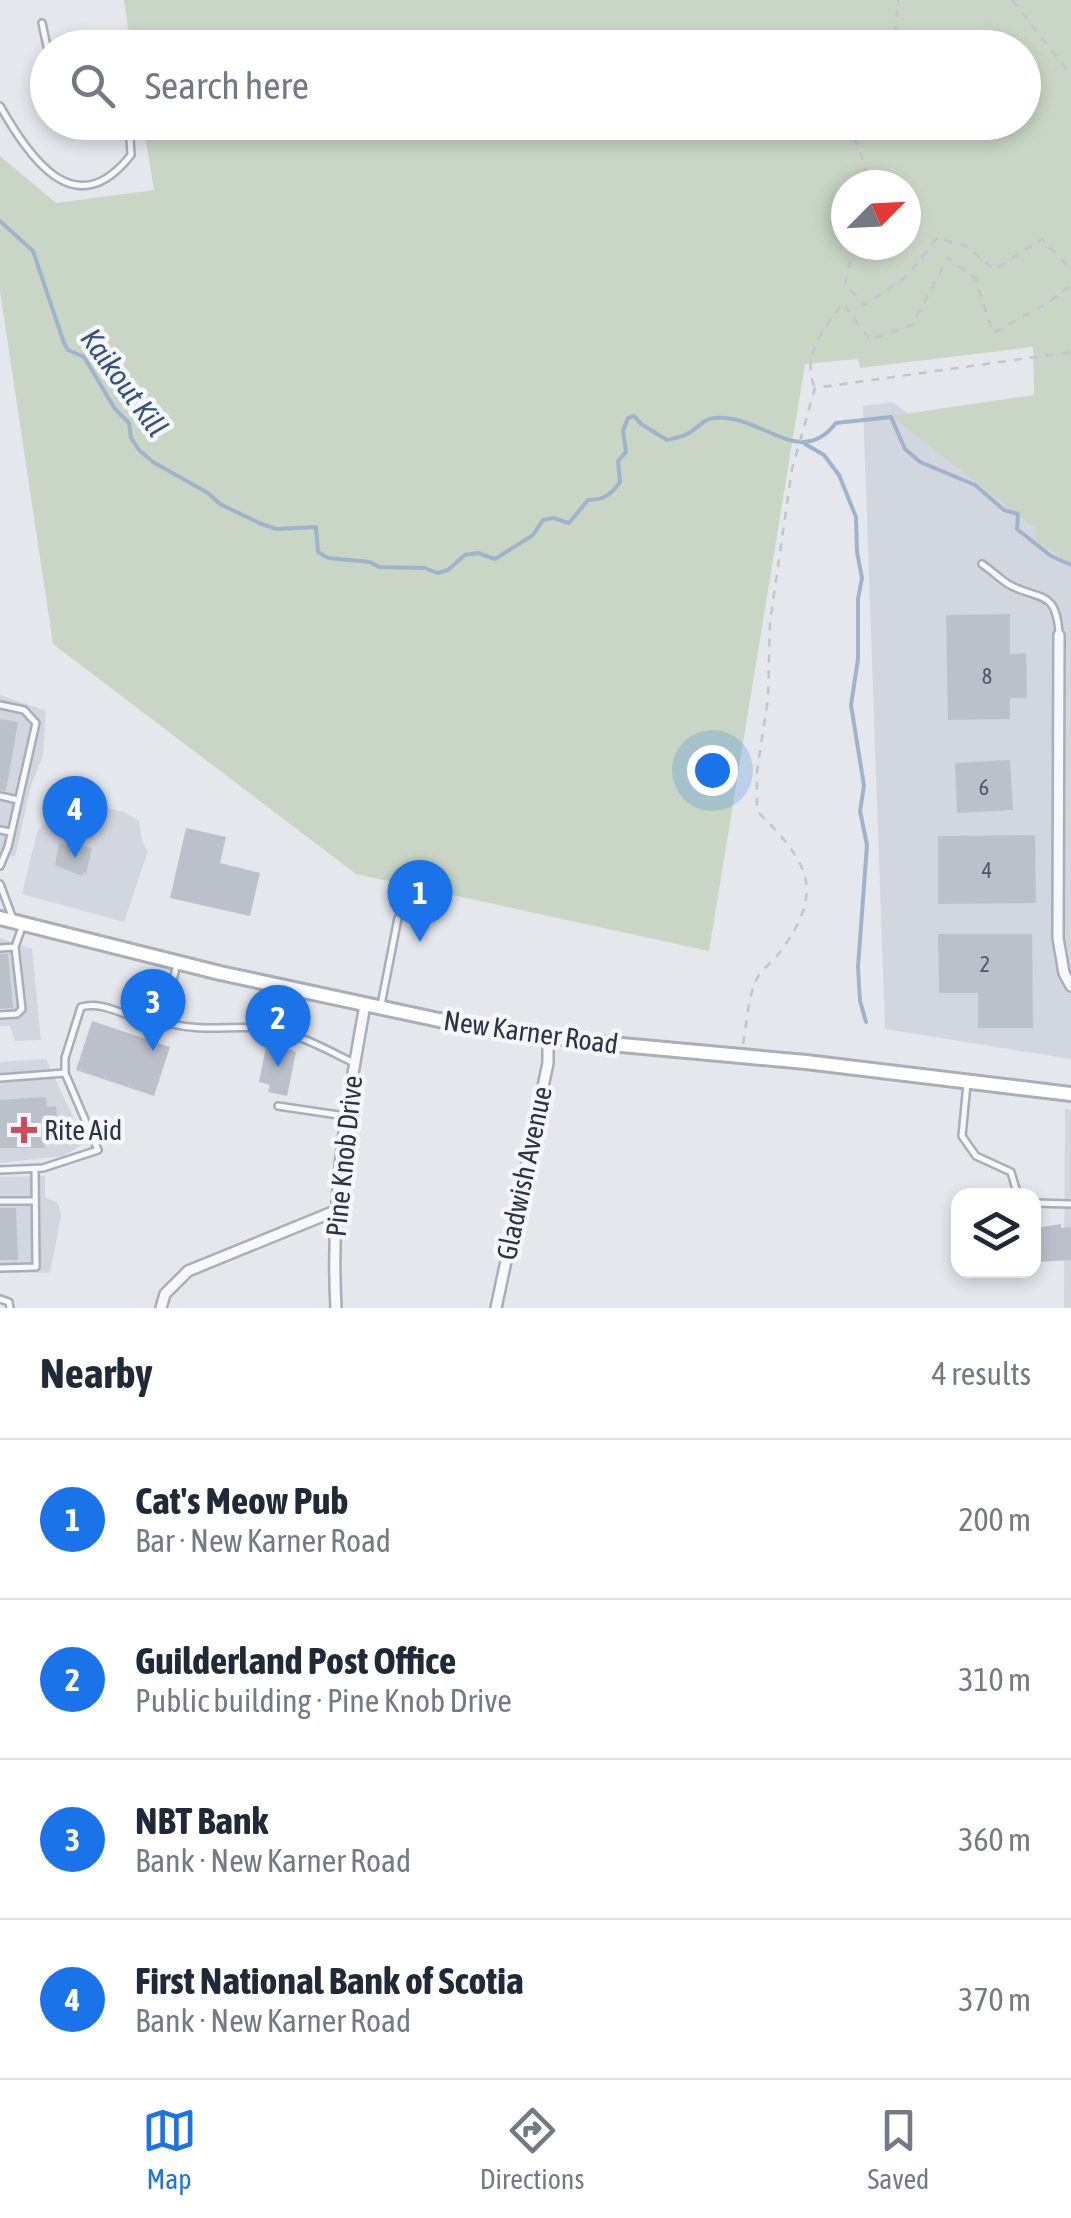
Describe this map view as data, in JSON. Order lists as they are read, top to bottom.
{
  "streets": {
    "main road": ["New Karner Road"],
    "street": ["Pine Knob Drive", "Gladwish Avenue"]
  },
  "crossings": [
    ["New Karner Road", "Pine Knob Drive"],
    ["New Karner Road", "Gladwish Avenue"]
  ],
  "water": ["Kaikout Kill"],
  "places": {
    "health": ["Rite Aid"]
  },
  "house_numbers": [
    "8",
    "6",
    "4",
    "2"
  ],
  "north": "top right",
  "page": {
    "search": "Search here",
    "pins": [
      "4",
      "1",
      "3",
      "2"
    ],
    "heading": ["Nearby", "4 results"],
    "list": [
      {
        "mark": "1",
        "name": "Cat's Meow Pub",
        "note": "Bar · New Karner Road",
        "value": "200 m"
      },
      {
        "mark": "2",
        "name": "Guilderland Post Office",
        "note": "Public building · Pine Knob Drive",
        "value": "310 m"
      },
      {
        "mark": "3",
        "name": "NBT Bank",
        "note": "Bank · New Karner Road",
        "value": "360 m"
      },
      {
        "mark": "4",
        "name": "First National Bank of Scotia",
        "note": "Bank · New Karner Road",
        "value": "370 m"
      }
    ],
    "nav": ["Map", "Directions", "Saved"]
  }
}
